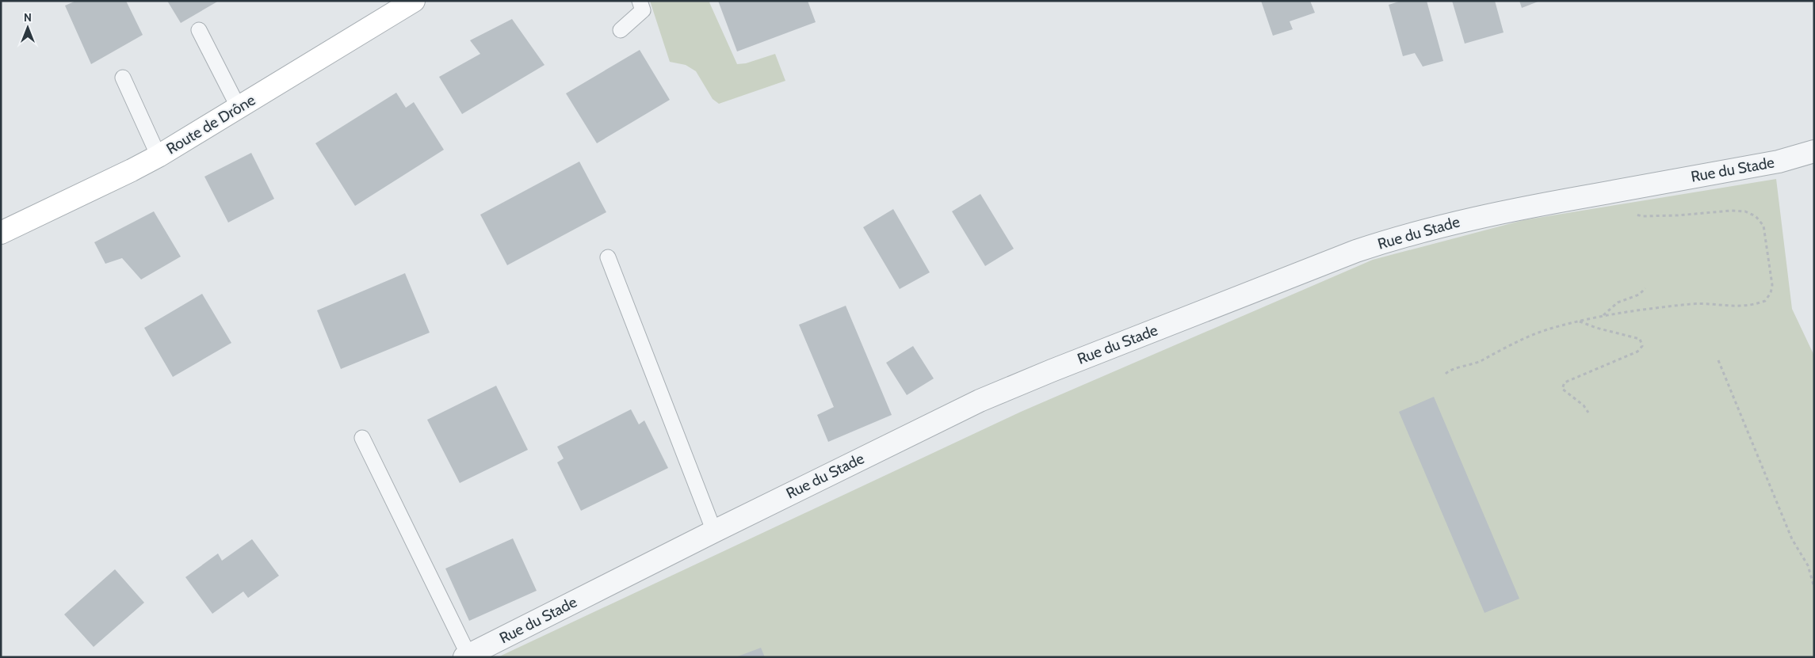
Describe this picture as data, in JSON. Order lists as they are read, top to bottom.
{
  "streets": {
    "street": ["Route de Drône", "Rue du Stade"]
  },
  "north": "top"
}
